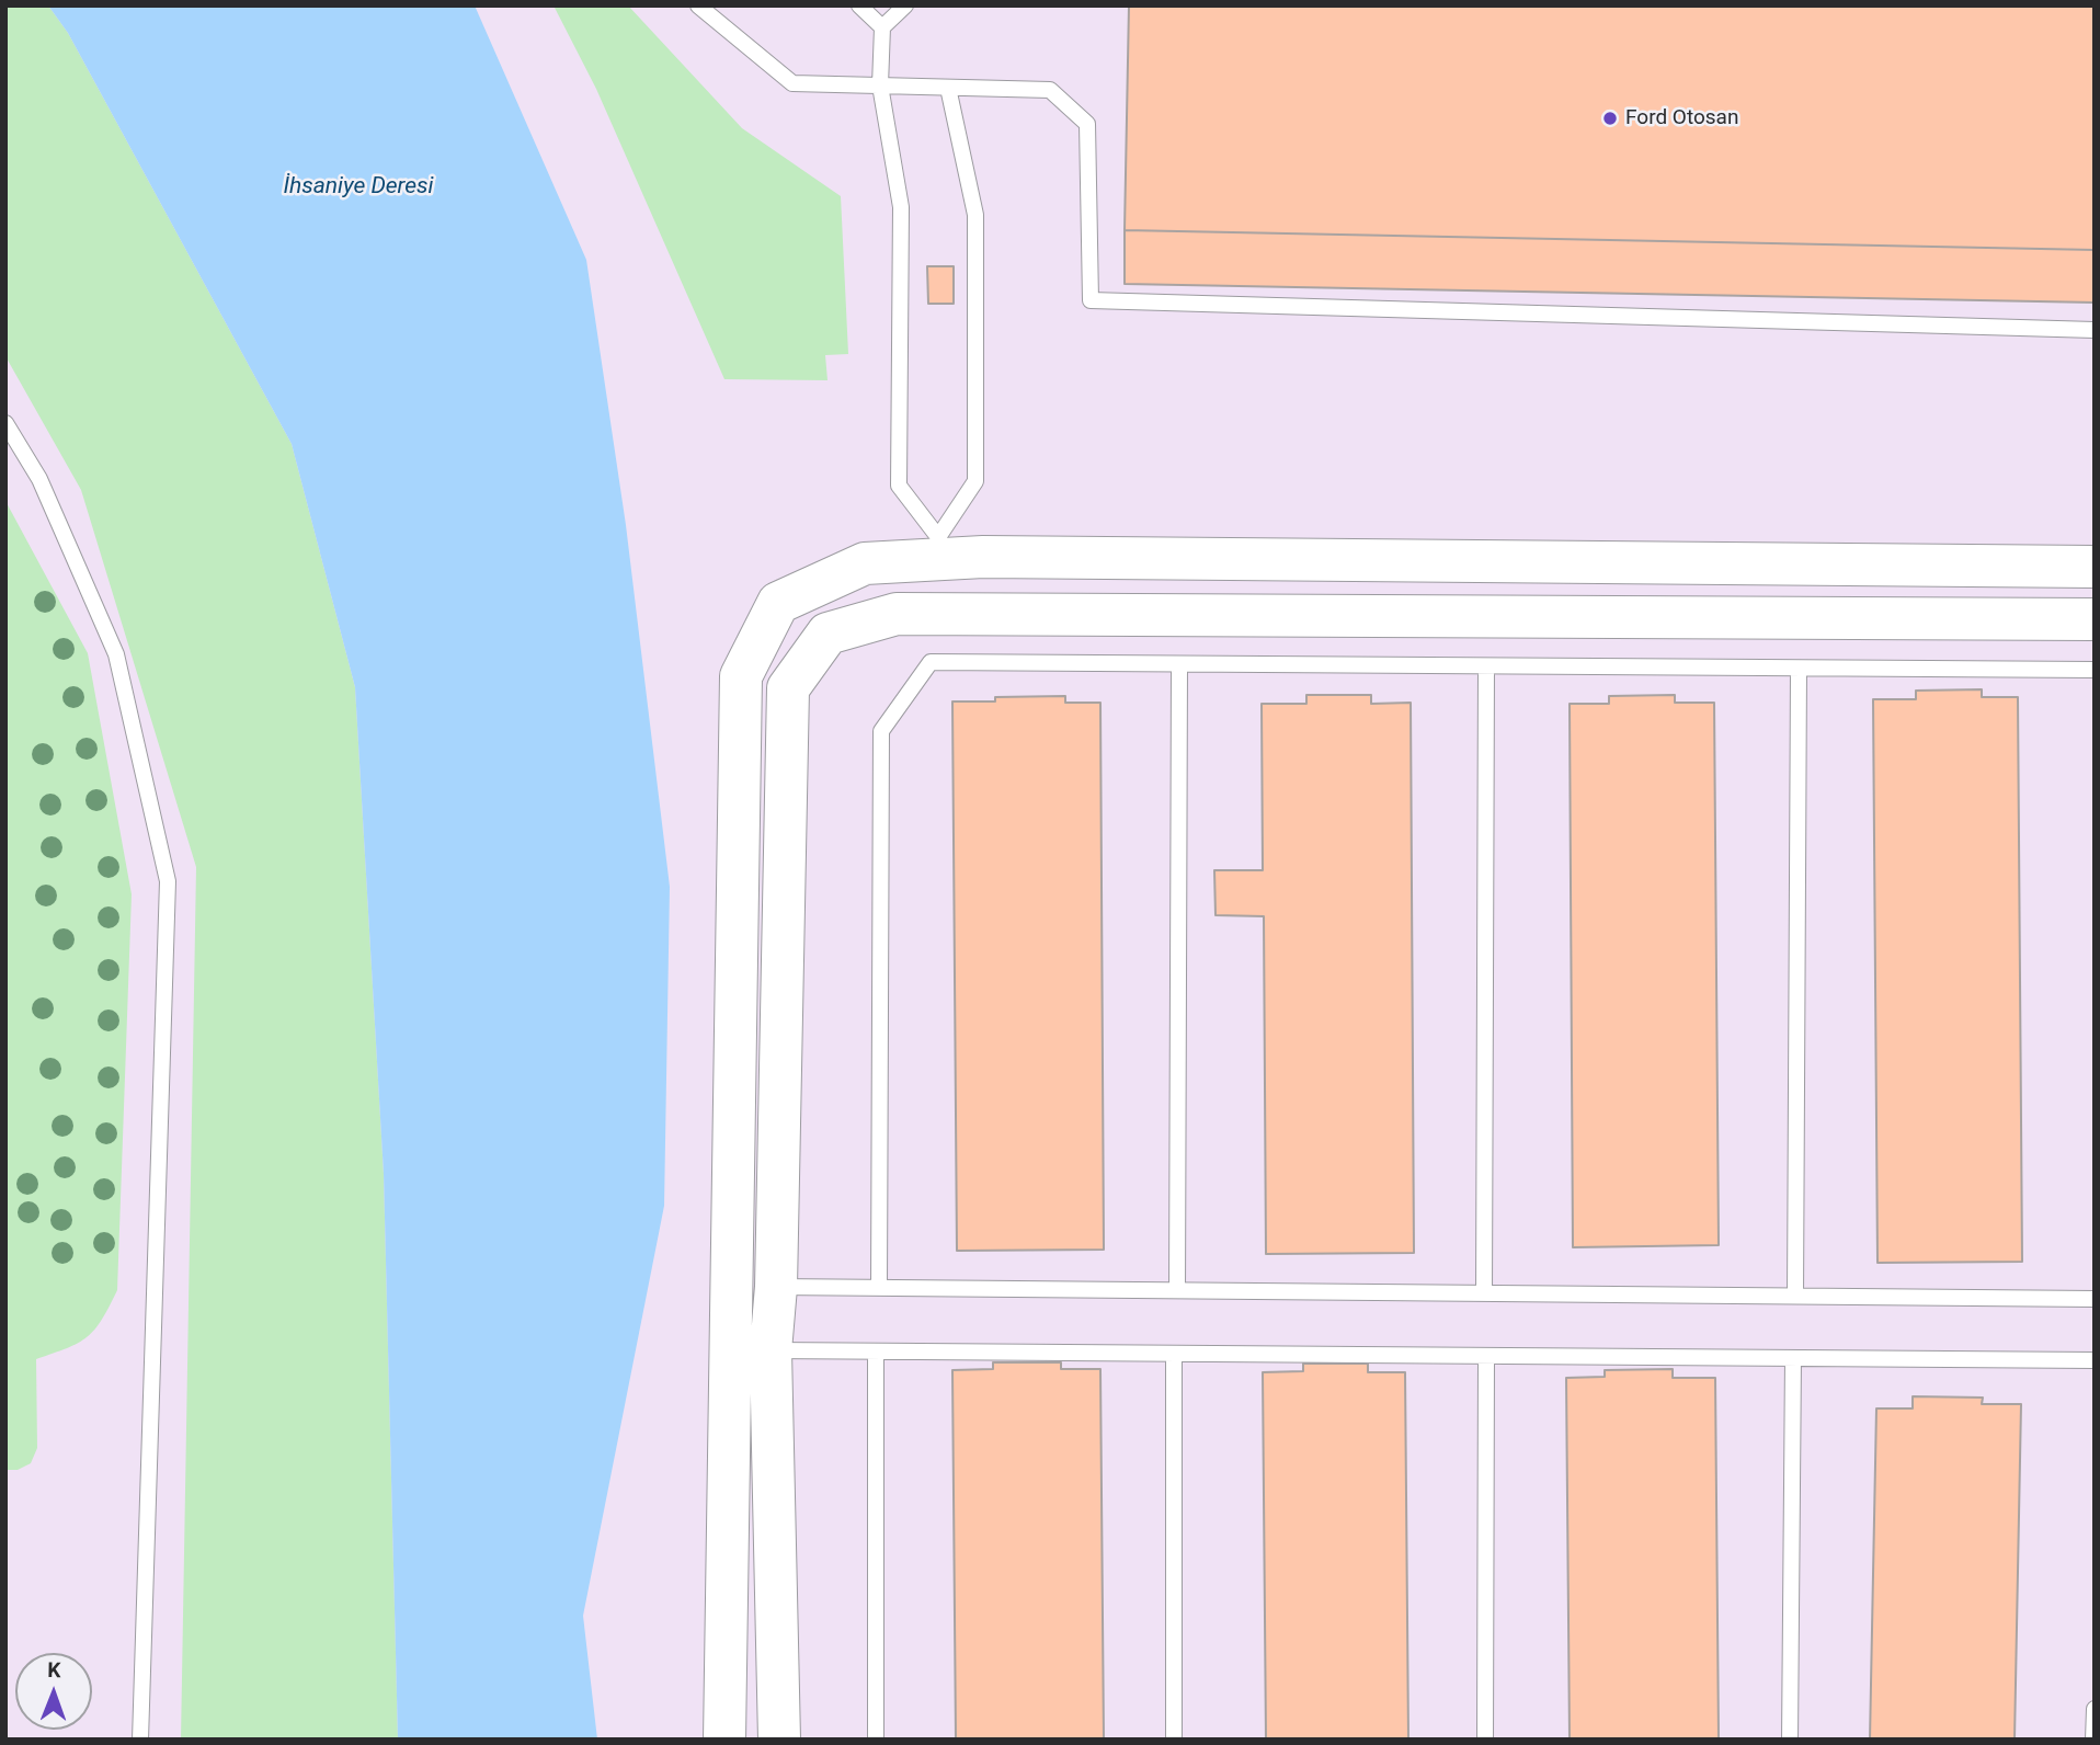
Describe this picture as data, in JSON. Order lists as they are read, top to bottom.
{
  "water": ["İhsaniye Deresi"],
  "places": ["Ford Otosan"],
  "north": "top"
}
